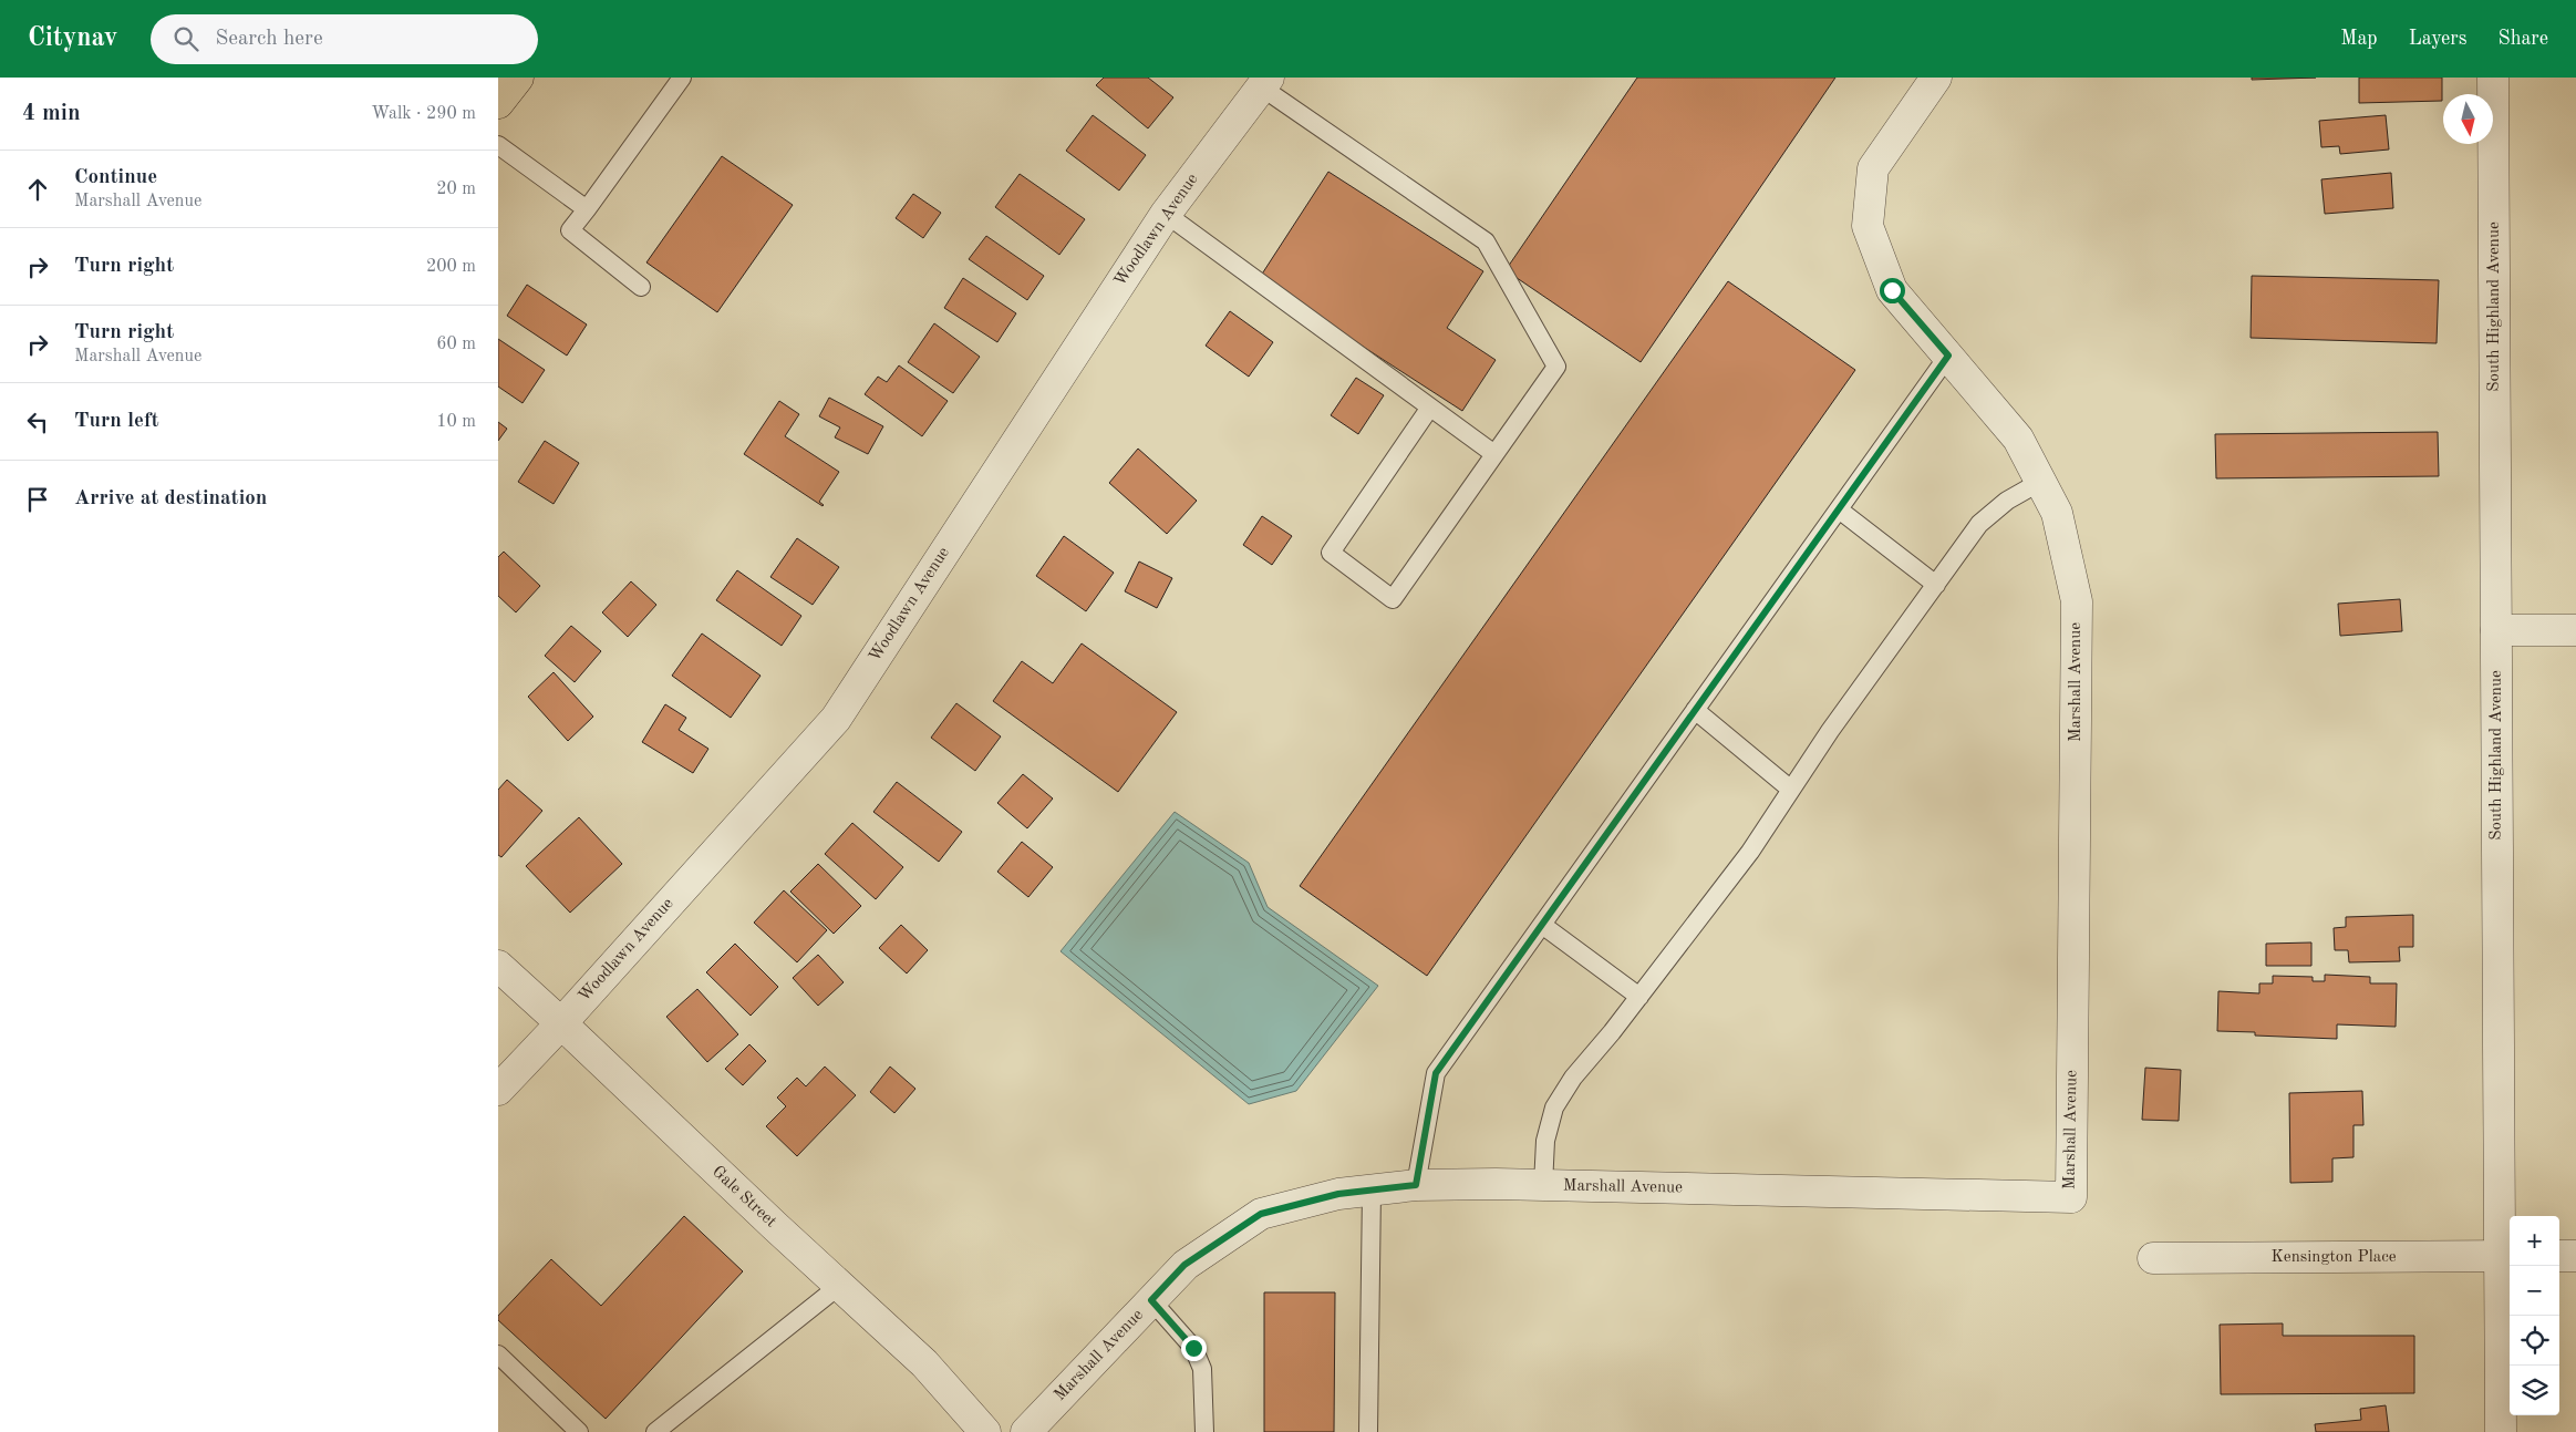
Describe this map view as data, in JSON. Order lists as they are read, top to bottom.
{
  "streets": {
    "street": [
      "Woodlawn Avenue",
      "South Highland Avenue",
      "Marshall Avenue",
      "Gale Street",
      "Kensington Place"
    ]
  },
  "crossings": [
    ["Woodlawn Avenue", "Gale Street"],
    ["South Highland Avenue", "Kensington Place"]
  ],
  "north": "bottom",
  "page": {
    "header": "Citynav",
    "search": "Search here",
    "nav": ["Map", "Layers", "Share"],
    "heading": ["4 min", "Walk · 290 m"],
    "list": [
      ["Continue", "Marshall Avenue", "20 m"],
      ["Turn right", "200 m"],
      ["Turn right", "Marshall Avenue", "60 m"],
      ["Turn left", "10 m"],
      "Arrive at destination"
    ],
    "map_buttons": ["+", "−"]
  }
}
